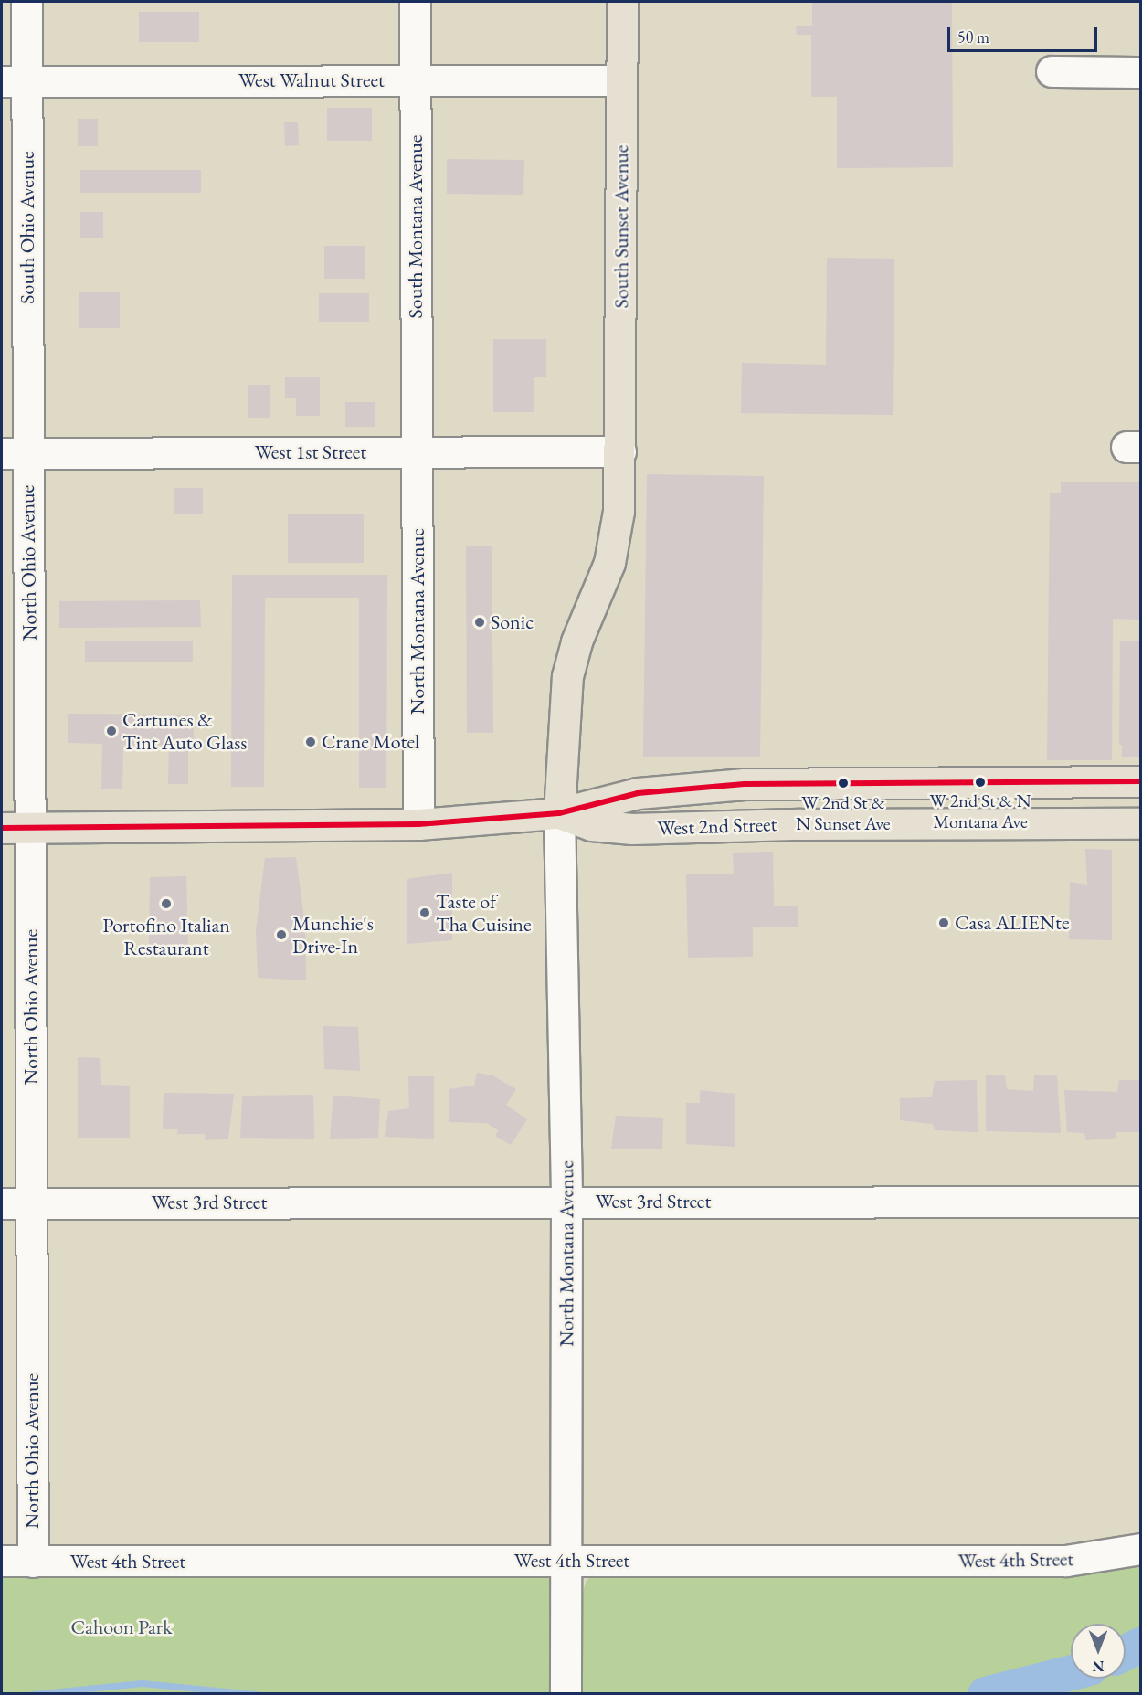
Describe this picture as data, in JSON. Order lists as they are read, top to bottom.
{
  "streets": {
    "main road": ["South Sunset Avenue", "West 2nd Street"],
    "street": [
      "West Walnut Street",
      "South Montana Avenue",
      "South Ohio Avenue",
      "West 1st Street",
      "North Ohio Avenue",
      "North Montana Avenue",
      "West 3rd Street",
      "West 4th Street"
    ]
  },
  "crossings": [
    ["West Walnut Street", "South Montana Avenue"],
    ["West Walnut Street", "South Sunset Avenue"],
    ["West Walnut Street", "South Ohio Avenue"],
    ["South Montana Avenue", "West 1st Street"],
    ["South Montana Avenue", "North Montana Avenue"],
    ["South Sunset Avenue", "West 1st Street"],
    ["South Sunset Avenue", "North Montana Avenue"],
    ["South Sunset Avenue", "West 2nd Street"],
    ["South Ohio Avenue", "West 1st Street"],
    ["South Ohio Avenue", "North Ohio Avenue"],
    ["West 1st Street", "North Ohio Avenue"],
    ["West 1st Street", "North Montana Avenue"],
    ["North Ohio Avenue", "West 2nd Street"],
    ["North Ohio Avenue", "West 3rd Street"],
    ["North Ohio Avenue", "West 4th Street"],
    ["North Montana Avenue", "West 2nd Street"],
    ["North Montana Avenue", "West 3rd Street"],
    ["North Montana Avenue", "West 4th Street"]
  ],
  "parks": ["Cahoon Park"],
  "places": [
    "Sonic",
    "Cartunes & Tint Auto Glass",
    "Crane Motel",
    "W 2nd St & N Montana Ave",
    "W 2nd St & N Sunset Ave",
    "Portofino Italian Restaurant",
    "Taste of Tha Cuisine",
    "Casa ALIENte",
    "Munchie's Drive-In"
  ],
  "scale_bar": "50 m",
  "north": "bottom"
}
